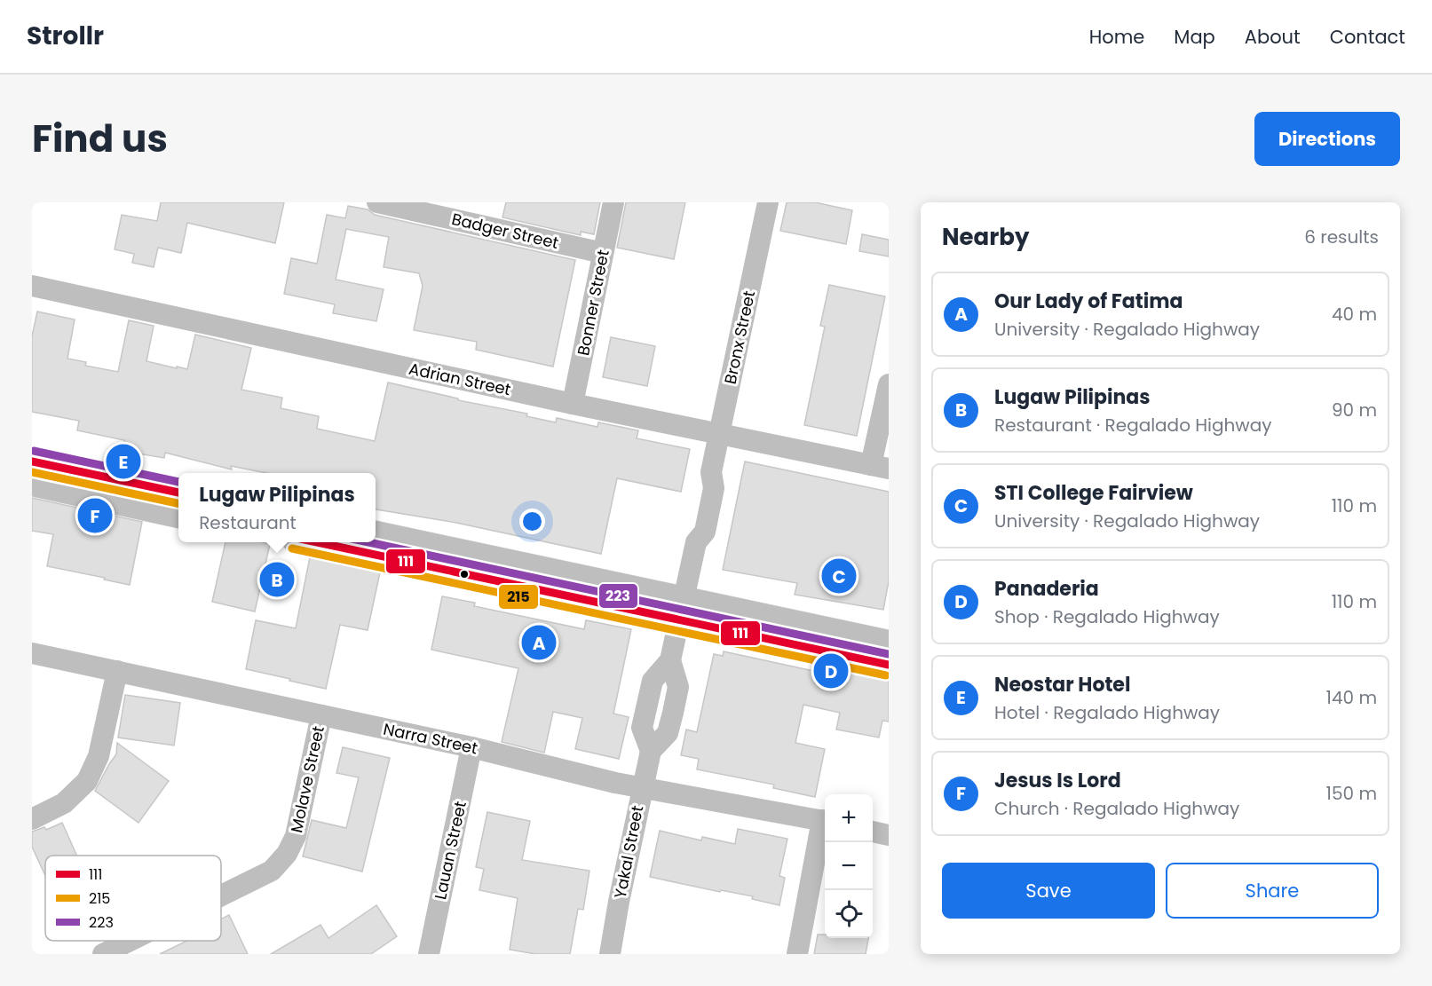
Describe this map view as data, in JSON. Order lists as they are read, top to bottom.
{
  "streets": {
    "street": [
      "Badger Street",
      "Bonner Street",
      "Bronx Street",
      "Adrian Street",
      "Narra Street",
      "Molave Street",
      "Lauan Street",
      "Yakal Street"
    ]
  },
  "crossings": [
    ["Badger Street", "Bonner Street"],
    ["Bonner Street", "Adrian Street"],
    ["Bronx Street", "Adrian Street"],
    ["Bronx Street", "Yakal Street"],
    ["Narra Street", "Molave Street"],
    ["Narra Street", "Lauan Street"],
    ["Narra Street", "Yakal Street"]
  ],
  "lines": ["transit line 223", "transit line 111", "transit line 215"],
  "legend": ["111", "215", "223"],
  "page": {
    "header": "Strollr",
    "nav": [
      "Home",
      "Map",
      "About",
      "Contact"
    ],
    "title": "Find us",
    "buttons": [
      "Directions",
      ["Save", "Share"]
    ],
    "heading": ["Nearby", "6 results"],
    "list": [
      {
        "mark": "A",
        "name": "Our Lady of Fatima",
        "note": "University · Regalado Highway",
        "value": "40 m"
      },
      {
        "mark": "B",
        "name": "Lugaw Pilipinas",
        "note": "Restaurant · Regalado Highway",
        "value": "90 m"
      },
      {
        "mark": "C",
        "name": "STI College Fairview",
        "note": "University · Regalado Highway",
        "value": "110 m"
      },
      {
        "mark": "D",
        "name": "Panaderia",
        "note": "Shop · Regalado Highway",
        "value": "110 m"
      },
      {
        "mark": "E",
        "name": "Neostar Hotel",
        "note": "Hotel · Regalado Highway",
        "value": "140 m"
      },
      {
        "mark": "F",
        "name": "Jesus Is Lord",
        "note": "Church · Regalado Highway",
        "value": "150 m"
      }
    ],
    "pins": [
      "E",
      "F",
      "C",
      "B",
      "A",
      "D"
    ],
    "popup": ["Lugaw Pilipinas", "Restaurant"],
    "map_buttons": ["+", "−"]
  }
}
